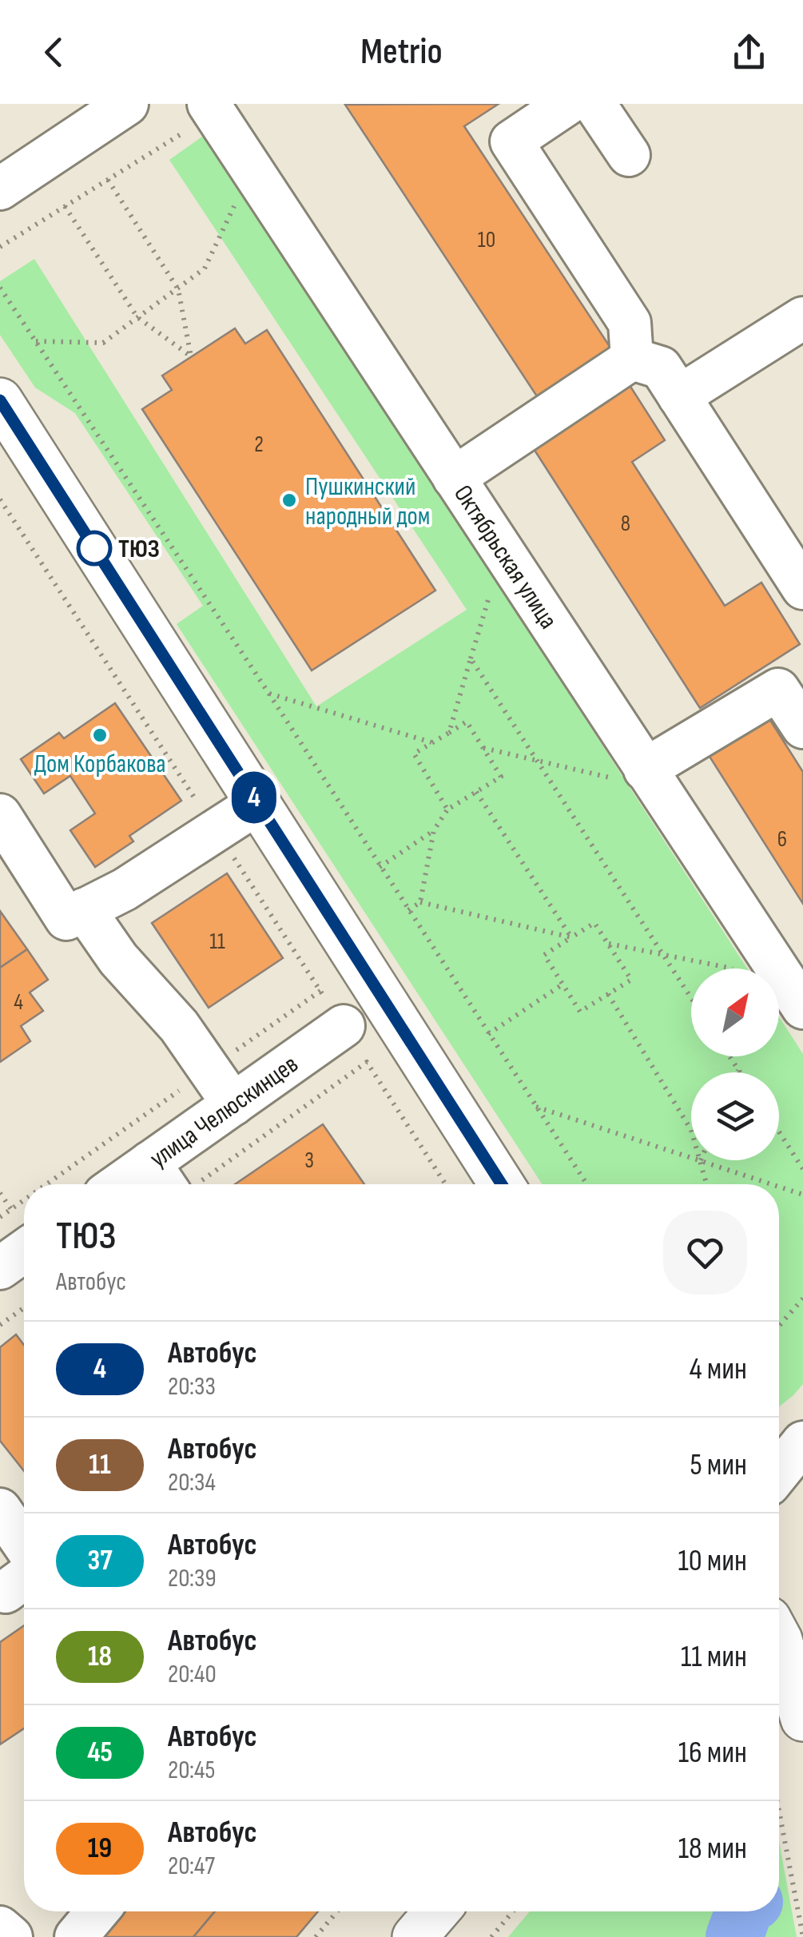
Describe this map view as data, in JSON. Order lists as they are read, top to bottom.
{
  "streets": {
    "street": ["Октябрьская улица", "улица Челюскинцев"]
  },
  "places": ["Пушкинский народный дом", "ТЮЗ", "Дом Корбакова"],
  "lines": ["bus line 4"],
  "house_numbers": [
    "10",
    "2",
    "8",
    "6",
    "11",
    "4",
    "3"
  ],
  "north": "top right",
  "page": {
    "header": "Metrio",
    "on_map": "4",
    "heading": ["ТЮЗ", "Автобус"],
    "list": [
      {
        "mark": "4",
        "name": "Автобус",
        "note": "20:33",
        "value": "4 мин"
      },
      {
        "mark": "11",
        "name": "Автобус",
        "note": "20:34",
        "value": "5 мин"
      },
      {
        "mark": "37",
        "name": "Автобус",
        "note": "20:39",
        "value": "10 мин"
      },
      {
        "mark": "18",
        "name": "Автобус",
        "note": "20:40",
        "value": "11 мин"
      },
      {
        "mark": "45",
        "name": "Автобус",
        "note": "20:45",
        "value": "16 мин"
      },
      {
        "mark": "19",
        "name": "Автобус",
        "note": "20:47",
        "value": "18 мин"
      }
    ]
  }
}
